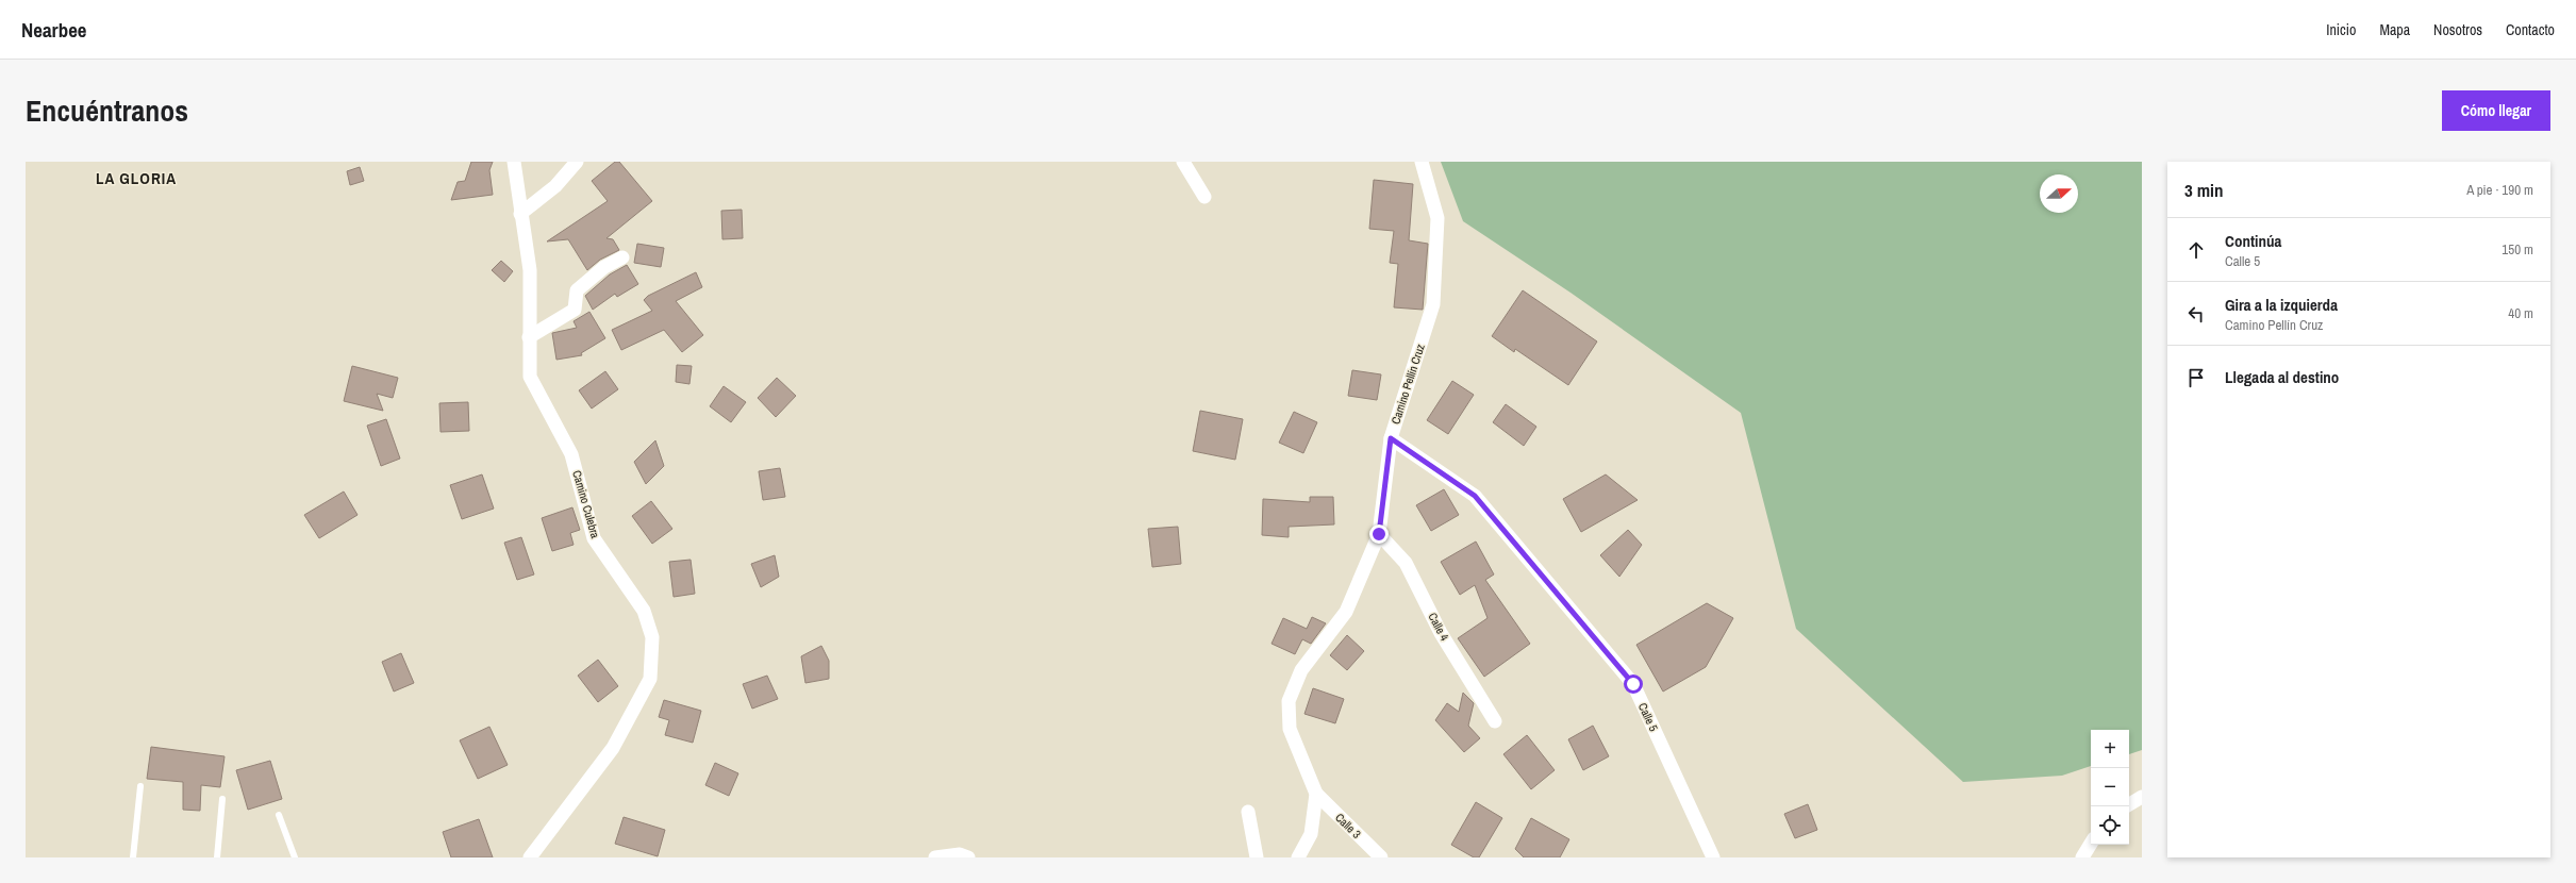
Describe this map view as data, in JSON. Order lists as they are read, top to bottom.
{
  "streets": {
    "street": [
      "Camino Pellín Cruz",
      "Camino Culebra",
      "Calle 4",
      "Calle 5",
      "Calle 3"
    ]
  },
  "crossings": [
    ["Camino Pellín Cruz", "Calle 4"],
    ["Camino Pellín Cruz", "Calle 5"],
    ["Camino Pellín Cruz", "Calle 3"]
  ],
  "districts": ["LA GLORIA"],
  "north": "right",
  "page": {
    "header": "Nearbee",
    "nav": [
      "Inicio",
      "Mapa",
      "Nosotros",
      "Contacto"
    ],
    "title": "Encuéntranos",
    "buttons": "Cómo llegar",
    "heading": ["3 min", "A pie · 190 m"],
    "list": [
      ["Continúa", "Calle 5", "150 m"],
      ["Gira a la izquierda", "Camino Pellín Cruz", "40 m"],
      "Llegada al destino"
    ],
    "map_buttons": ["+", "−"]
  }
}
